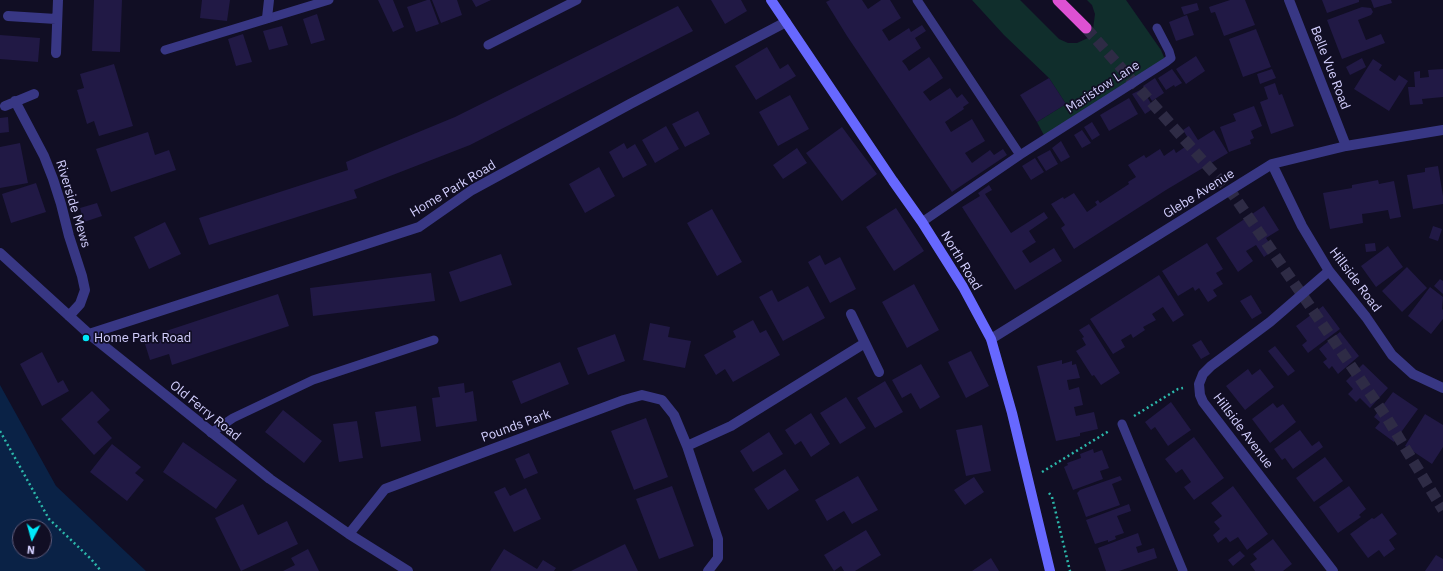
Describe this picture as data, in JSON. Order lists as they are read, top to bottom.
{
  "streets": {
    "main road": ["North Road"],
    "street": [
      "Belle Vue Road",
      "Home Park Road",
      "Glebe Avenue",
      "Riverside Mews",
      "Hillside Road",
      "Old Ferry Road",
      "Pounds Park",
      "Hillside Avenue"
    ],
    "lane": ["Maristow Lane"]
  },
  "crossings": [
    ["Belle Vue Road", "Glebe Avenue"],
    ["Maristow Lane", "North Road"],
    ["Home Park Road", "North Road"],
    ["Home Park Road", "Old Ferry Road"],
    ["Glebe Avenue", "North Road"],
    ["Glebe Avenue", "Hillside Road"],
    ["Riverside Mews", "Old Ferry Road"],
    ["Hillside Road", "Hillside Avenue"],
    ["Old Ferry Road", "Pounds Park"]
  ],
  "places": ["Home Park Road"],
  "north": "bottom"
}
